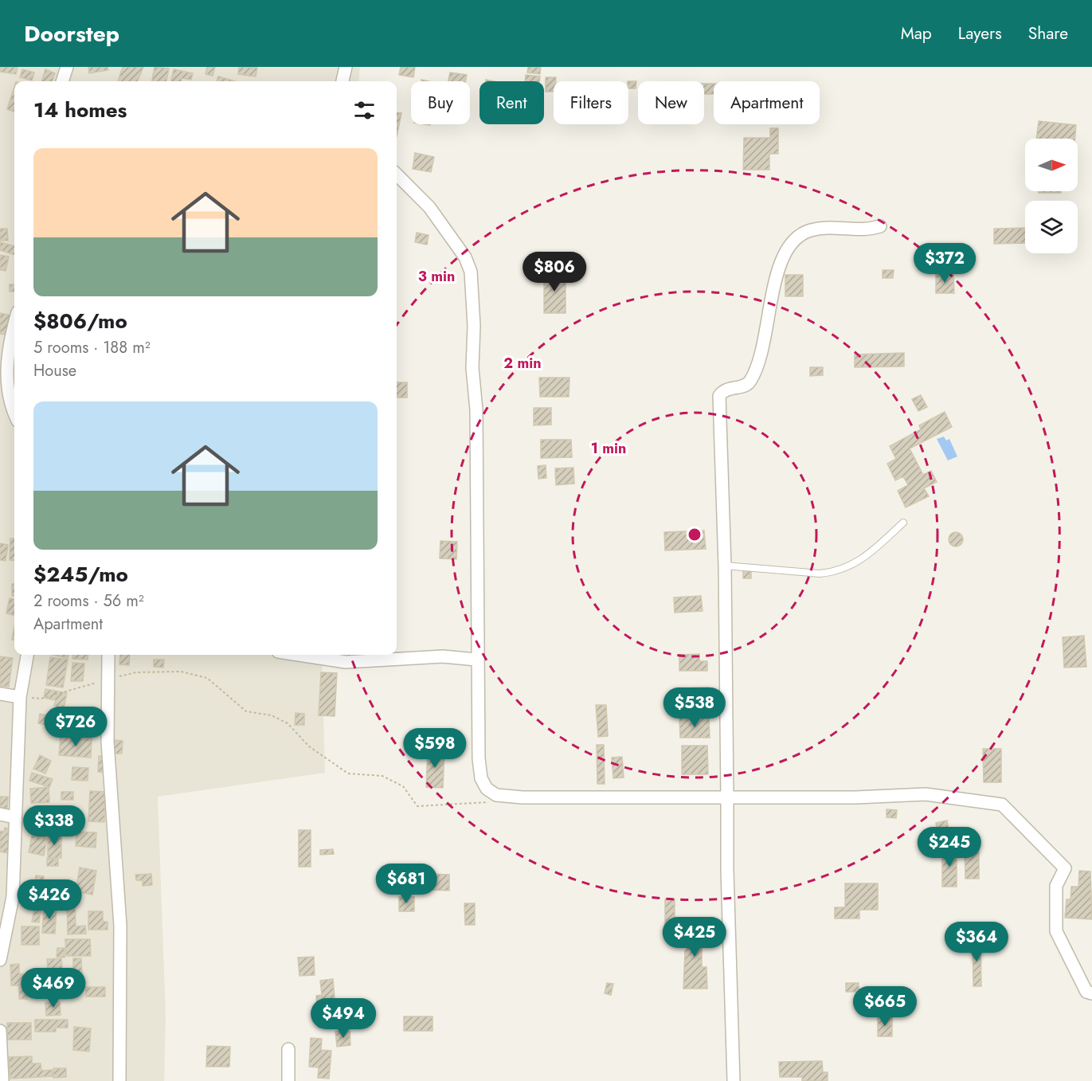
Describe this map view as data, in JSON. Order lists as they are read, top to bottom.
{
  "north": "right",
  "page": {
    "header": "Doorstep",
    "nav": ["Map", "Layers", "Share"],
    "chip": [
      "Buy",
      "Rent",
      "Filters",
      "New",
      "Apartment"
    ],
    "heading": "14 homes",
    "list": [
      {
        "name": "$806/mo",
        "note": "5 rooms · 188 m² · House"
      },
      {
        "name": "$245/mo",
        "note": "2 rooms · 56 m² · Apartment"
      }
    ],
    "price": [
      "$372",
      "$806",
      "$538",
      "$726",
      "$598",
      "$338",
      "$245",
      "$681",
      "$426",
      "$425",
      "$364",
      "$469",
      "$665",
      "$494"
    ]
  },
  "rings": ["3 min", "2 min", "1 min"]
}
